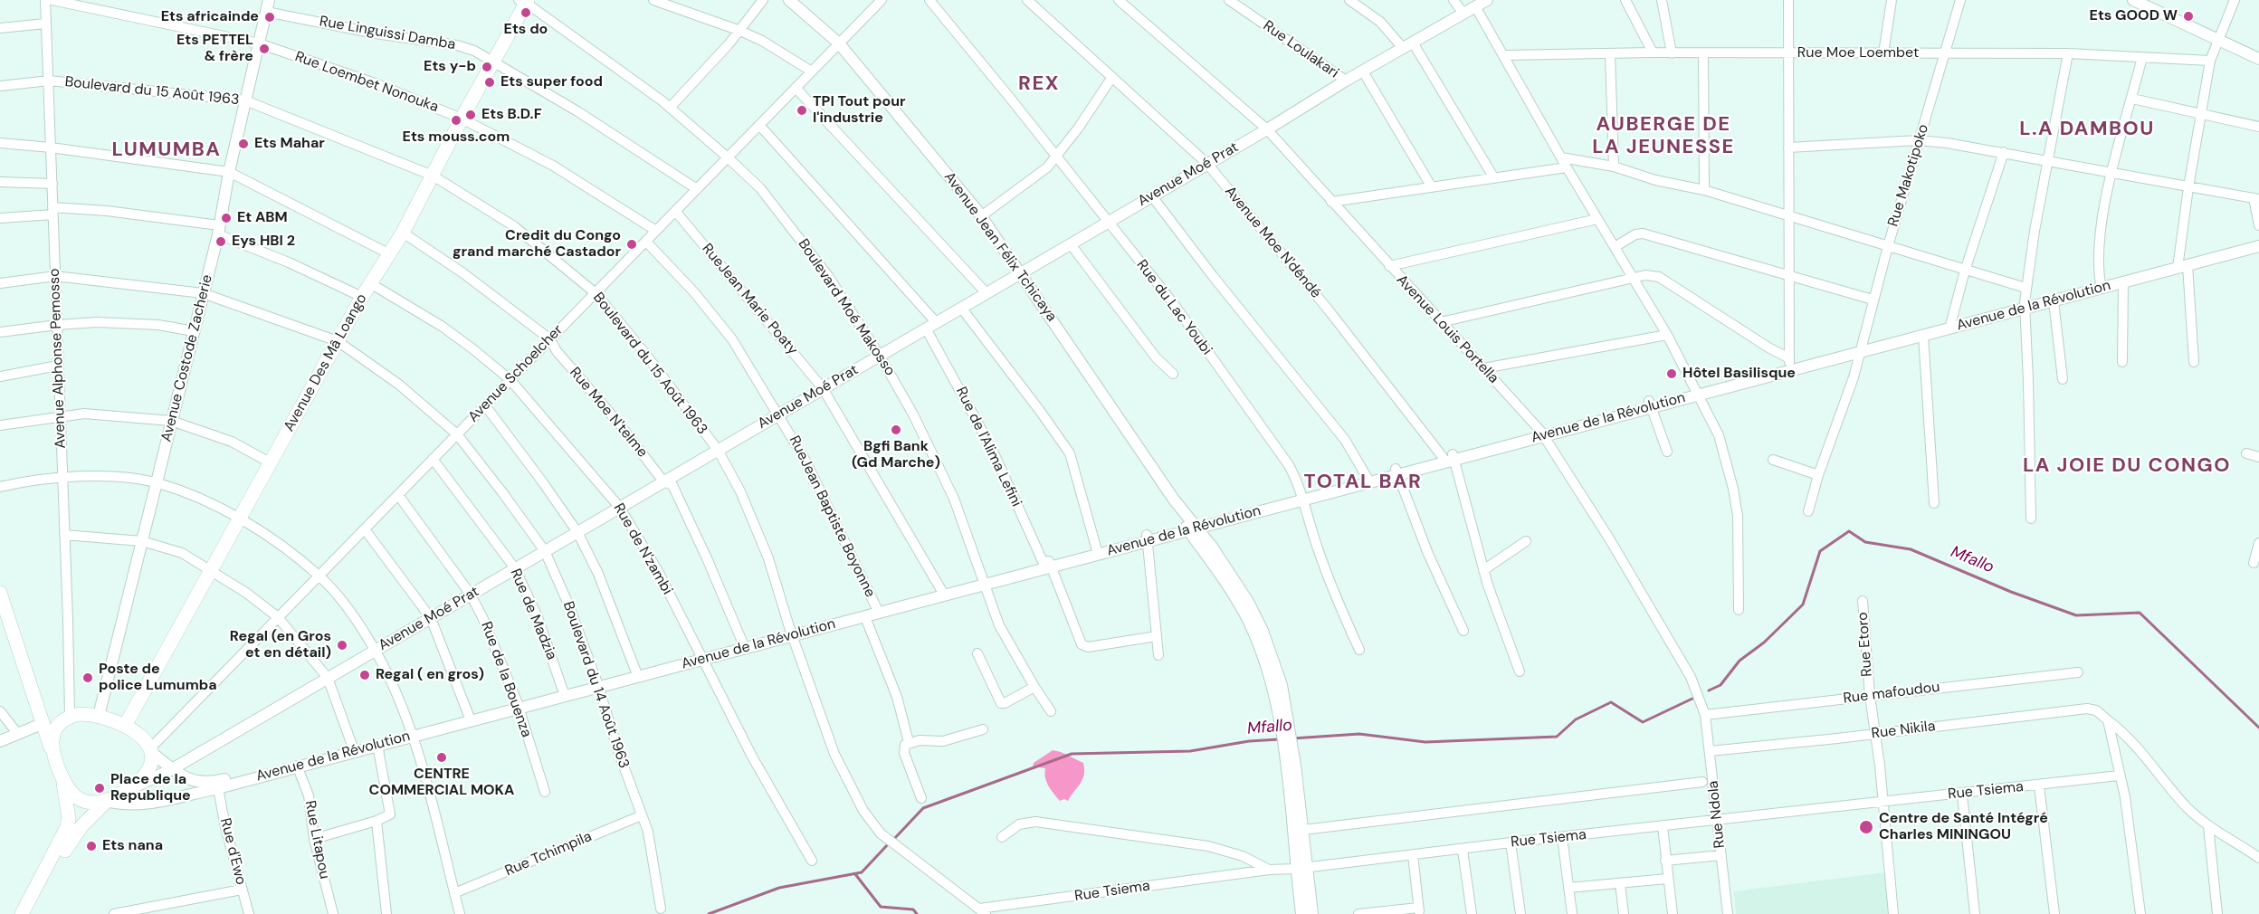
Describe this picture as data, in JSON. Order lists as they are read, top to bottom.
{
  "streets": {
    "main road": ["Avenue Des Mâ Loango"],
    "street": [
      "Rue Linguissi Damba",
      "Rue Loulakari",
      "Rue Moe Loembet",
      "Rue Loembet Nonouka",
      "Boulevard du 15 Août 1963",
      "Avenue Moé Prat",
      "Rue Makotipoko",
      "Avenue Moe N'déndé",
      "Avenue Jean Félix Tchicaya",
      "RueJean Marie Poaty",
      "Avenue de la Révolution",
      "Boulevard Moé Makosso",
      "Rue du Lac Youbi",
      "Avenue Louis Portella",
      "Avenue Alphonse Pemosso",
      "Avenue Costode Zacherie",
      "Avenue Schoelcher",
      "Rue Moe N'telme",
      "Rue de l'Alima Lefini",
      "RueJean Baptiste Boyonne",
      "Rue de N'zambi",
      "Rue de Madzia",
      "Rue Etoro",
      "Rue de la Bouenza",
      "Boulevard du 14 Août 1963",
      "Rue mafoudou",
      "Rue Nikila",
      "Rue Tsiema",
      "Rue Ndola",
      "Rue Litapou",
      "Rue d'Ewo",
      "Rue Tchimpila"
    ]
  },
  "crossings": [
    ["Rue Linguissi Damba", "Avenue Costode Zacherie"],
    ["Rue Linguissi Damba", "Avenue Des Mâ Loango"],
    ["Rue Linguissi Damba", "Avenue Schoelcher"],
    ["Rue Loulakari", "Avenue Moé Prat"],
    ["Rue Moe Loembet", "Rue Makotipoko"],
    ["Rue Loembet Nonouka", "Avenue Costode Zacherie"],
    ["Rue Loembet Nonouka", "Avenue Des Mâ Loango"],
    ["Rue Loembet Nonouka", "Avenue Schoelcher"],
    ["Boulevard du 15 Août 1963", "Avenue Moé Prat"],
    ["Boulevard du 15 Août 1963", "Avenue de la Révolution"],
    ["Boulevard du 15 Août 1963", "Avenue Alphonse Pemosso"],
    ["Boulevard du 15 Août 1963", "Avenue Costode Zacherie"],
    ["Boulevard du 15 Août 1963", "Avenue Des Mâ Loango"],
    ["Boulevard du 15 Août 1963", "Avenue Schoelcher"],
    ["Boulevard du 15 Août 1963", "Rue Tsiema"],
    ["Avenue Moé Prat", "Avenue Moe N'déndé"],
    ["Avenue Moé Prat", "Avenue Jean Félix Tchicaya"],
    ["Avenue Moé Prat", "RueJean Marie Poaty"],
    ["Avenue Moé Prat", "Avenue de la Révolution"],
    ["Avenue Moé Prat", "Boulevard Moé Makosso"],
    ["Avenue Moé Prat", "Rue du Lac Youbi"],
    ["Avenue Moé Prat", "Avenue Louis Portella"],
    ["Avenue Moé Prat", "Avenue Alphonse Pemosso"],
    ["Avenue Moé Prat", "Avenue Costode Zacherie"],
    ["Avenue Moé Prat", "Avenue Des Mâ Loango"],
    ["Avenue Moé Prat", "Avenue Schoelcher"],
    ["Avenue Moé Prat", "Rue Moe N'telme"],
    ["Avenue Moé Prat", "Rue de l'Alima Lefini"],
    ["Avenue Moé Prat", "RueJean Baptiste Boyonne"],
    ["Avenue Moé Prat", "Rue de N'zambi"],
    ["Avenue Moé Prat", "Rue de Madzia"],
    ["Avenue Moé Prat", "Rue de la Bouenza"],
    ["Avenue Moé Prat", "Boulevard du 14 Août 1963"],
    ["Rue Makotipoko", "Avenue de la Révolution"],
    ["Avenue Moe N'déndé", "Avenue de la Révolution"],
    ["Avenue Jean Félix Tchicaya", "Avenue de la Révolution"],
    ["Avenue Jean Félix Tchicaya", "Avenue Schoelcher"],
    ["RueJean Marie Poaty", "Avenue de la Révolution"],
    ["RueJean Marie Poaty", "Avenue Schoelcher"],
    ["Avenue de la Révolution", "Boulevard Moé Makosso"],
    ["Avenue de la Révolution", "Rue du Lac Youbi"],
    ["Avenue de la Révolution", "Avenue Louis Portella"],
    ["Avenue de la Révolution", "Avenue Alphonse Pemosso"],
    ["Avenue de la Révolution", "Avenue Costode Zacherie"],
    ["Avenue de la Révolution", "Avenue Des Mâ Loango"],
    ["Avenue de la Révolution", "Avenue Schoelcher"],
    ["Avenue de la Révolution", "Rue Moe N'telme"],
    ["Avenue de la Révolution", "Rue de l'Alima Lefini"],
    ["Avenue de la Révolution", "RueJean Baptiste Boyonne"],
    ["Avenue de la Révolution", "Rue de N'zambi"],
    ["Avenue de la Révolution", "Rue de Madzia"],
    ["Avenue de la Révolution", "Rue de la Bouenza"],
    ["Avenue de la Révolution", "Boulevard du 14 Août 1963"],
    ["Avenue de la Révolution", "Rue Litapou"],
    ["Avenue de la Révolution", "Rue d'Ewo"],
    ["Boulevard Moé Makosso", "Avenue Des Mâ Loango"],
    ["Boulevard Moé Makosso", "Avenue Schoelcher"],
    ["Avenue Louis Portella", "Rue mafoudou"],
    ["Avenue Louis Portella", "Rue Ndola"],
    ["Avenue Alphonse Pemosso", "Avenue Costode Zacherie"],
    ["Avenue Alphonse Pemosso", "Avenue Des Mâ Loango"],
    ["Avenue Alphonse Pemosso", "Avenue Schoelcher"],
    ["Avenue Alphonse Pemosso", "Boulevard du 14 Août 1963"],
    ["Avenue Costode Zacherie", "Avenue Des Mâ Loango"],
    ["Avenue Costode Zacherie", "Avenue Schoelcher"],
    ["Avenue Costode Zacherie", "Boulevard du 14 Août 1963"],
    ["Avenue Des Mâ Loango", "Avenue Schoelcher"],
    ["Avenue Des Mâ Loango", "Rue Moe N'telme"],
    ["Avenue Des Mâ Loango", "Rue de N'zambi"],
    ["Avenue Des Mâ Loango", "Boulevard du 14 Août 1963"],
    ["Avenue Schoelcher", "Rue Moe N'telme"],
    ["Avenue Schoelcher", "RueJean Baptiste Boyonne"],
    ["Avenue Schoelcher", "Rue de N'zambi"],
    ["Avenue Schoelcher", "Rue de Madzia"],
    ["Avenue Schoelcher", "Rue de la Bouenza"],
    ["Avenue Schoelcher", "Boulevard du 14 Août 1963"],
    ["Rue Etoro", "Rue mafoudou"],
    ["Rue Etoro", "Rue Nikila"],
    ["Rue Etoro", "Rue Tsiema"],
    ["Boulevard du 14 Août 1963", "Rue Tchimpila"],
    ["Rue mafoudou", "Rue Ndola"],
    ["Rue Nikila", "Rue Ndola"],
    ["Rue Tsiema", "Rue Ndola"]
  ],
  "districts": [
    "REX",
    "AUBERGE DE LA JEUNESSE",
    "L.A DAMBOU",
    "LUMUMBA",
    "LA JOIE DU CONGO",
    "TOTAL BAR"
  ],
  "water": ["Mfallo"],
  "places": [
    "Ets do",
    "Ets GOOD W",
    "Ets africainde",
    "Ets PETTEL & frère",
    "Ets y-b",
    "Ets super food",
    "TPI Tout pour l'industrie",
    "Ets B.D.F",
    "Ets mouss.com",
    "Ets Mahar",
    "Et ABM",
    "Eys HBI 2",
    "Credit du Congo grand marché Castador",
    "Hôtel Basilisque",
    "Bgfi Bank (Gd Marche)",
    "Regal (en Gros et en détail)",
    "Regal ( en gros)",
    "Poste de police Lumumba",
    "CENTRE COMMERCIAL MOKA",
    "Place de la Republique",
    "Centre de Santé Intégré Charles MININGOU",
    "Ets nana"
  ]
}
